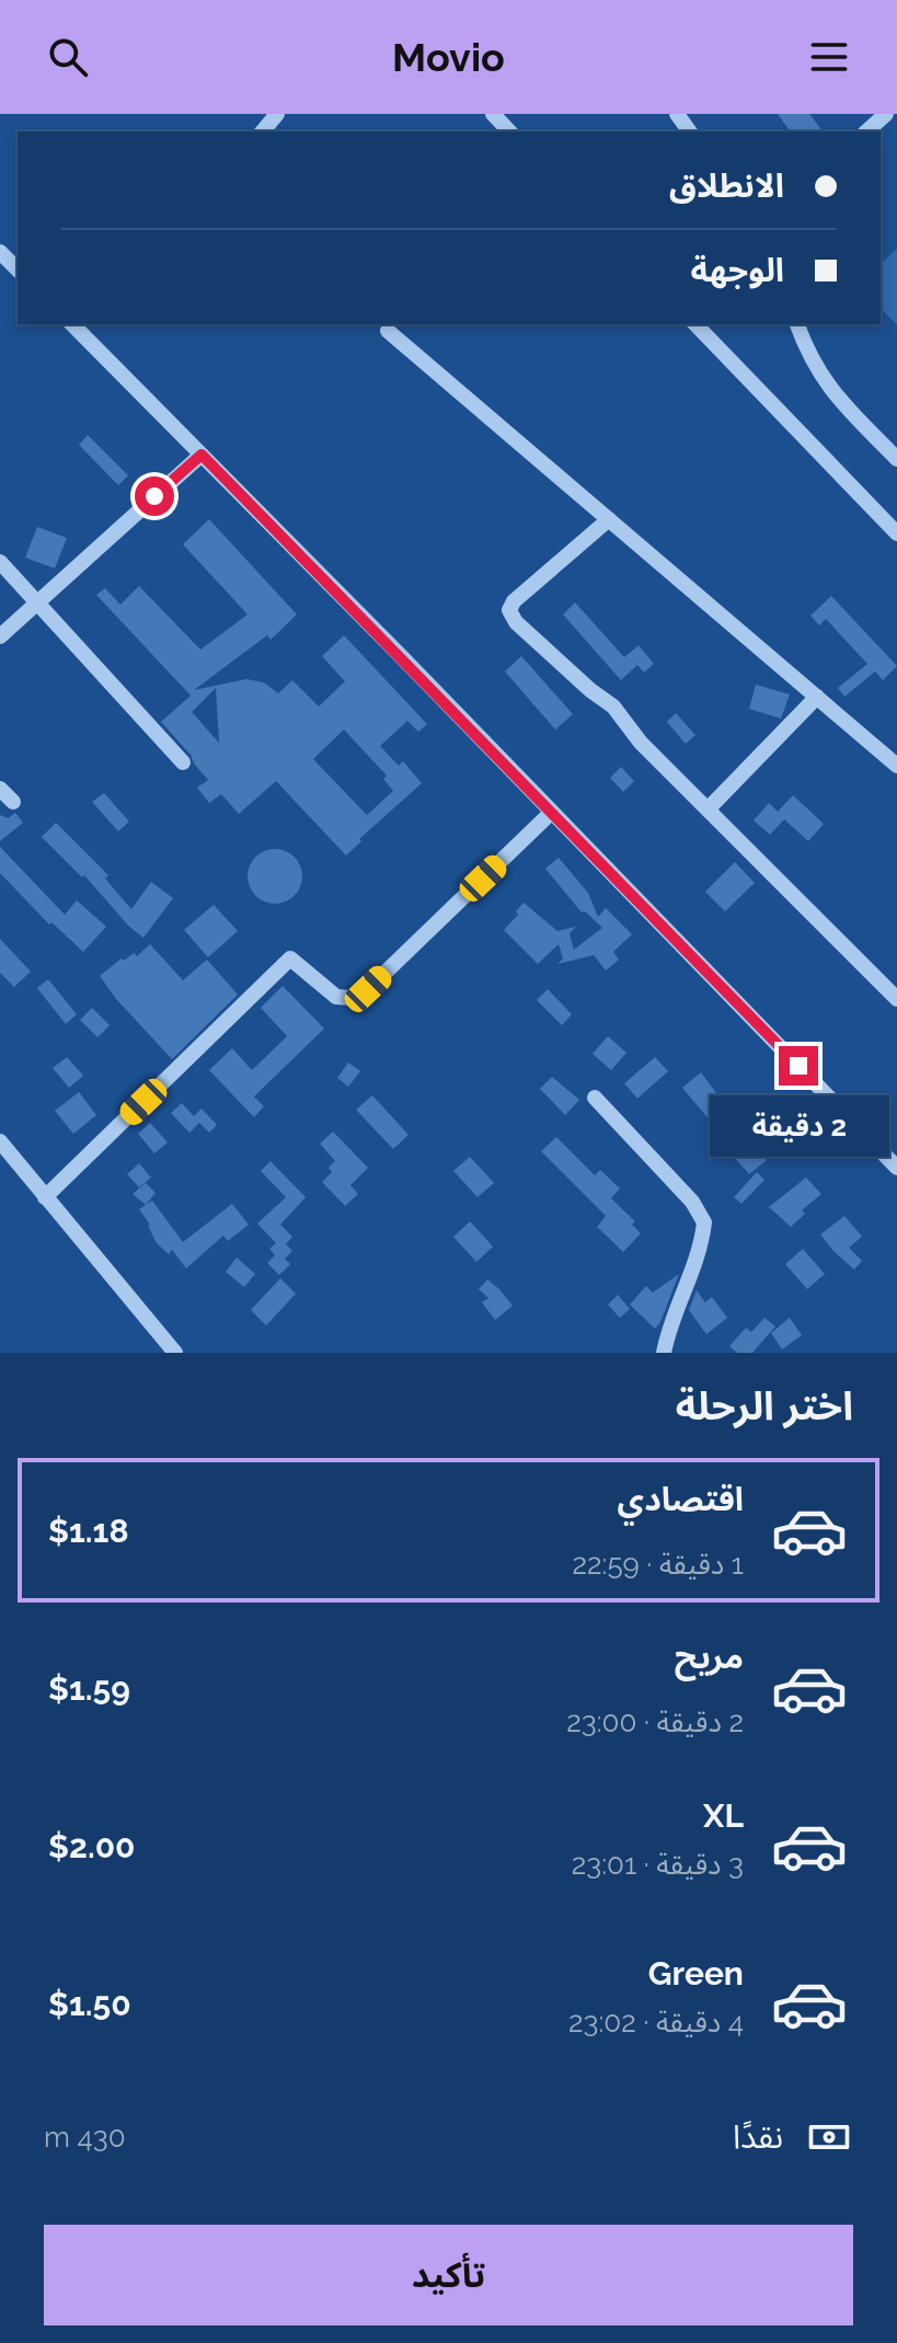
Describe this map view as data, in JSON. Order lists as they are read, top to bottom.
{
  "page": {
    "header": "Movio",
    "banner": ["الانطلاق", "الوجهة"],
    "bubble": "2 دقيقة",
    "heading": "اختر الرحلة",
    "list": [
      {
        "name": "اقتصادي",
        "note": "1 دقيقة · 22:59",
        "value": "$1.18"
      },
      {
        "name": "مريح",
        "note": "2 دقيقة · 23:00",
        "value": "$1.59"
      },
      {
        "name": "XL",
        "note": "3 دقيقة · 23:01",
        "value": "$2.00"
      },
      {
        "name": "Green",
        "note": "4 دقيقة · 23:02",
        "value": "$1.50"
      }
    ],
    "pay": ["نقدًا", "430 m"],
    "buttons": "تأكيد"
  }
}
